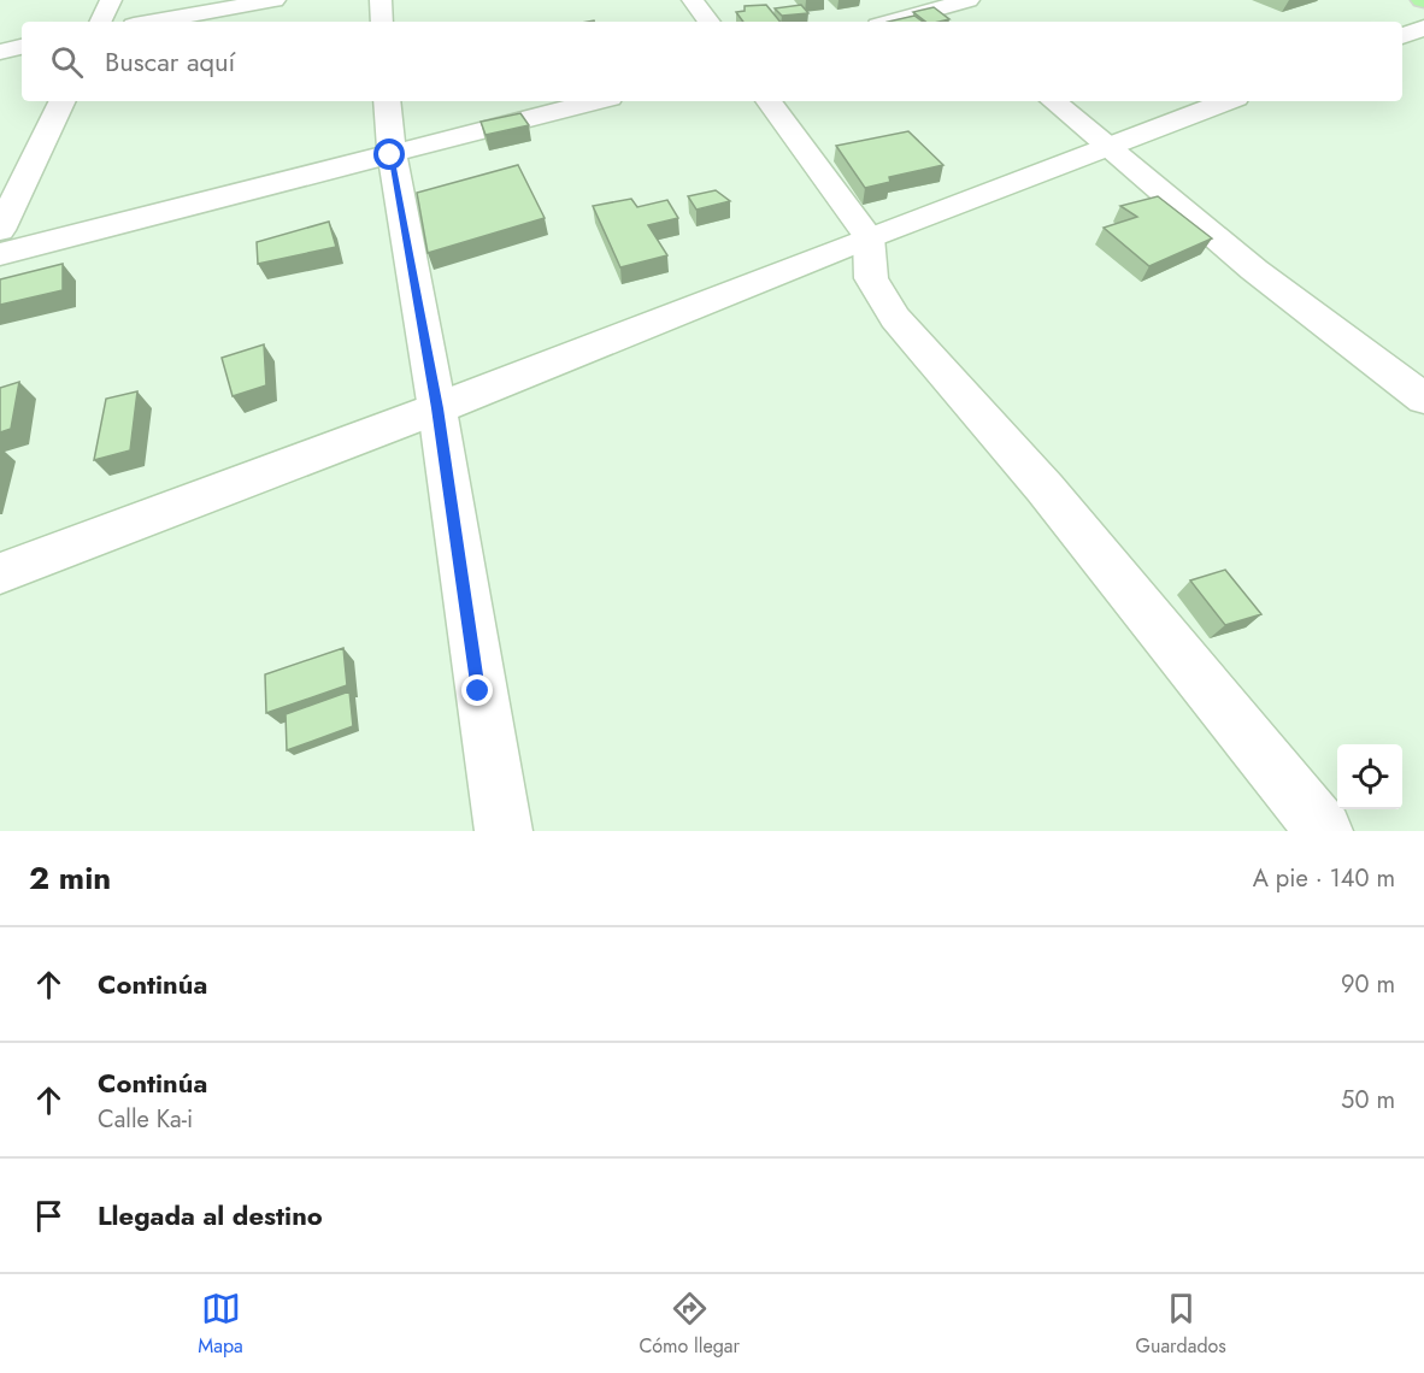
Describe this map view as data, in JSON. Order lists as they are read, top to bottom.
{
  "page": {
    "search": "Buscar aquí",
    "heading": ["2 min", "A pie · 140 m"],
    "list": [
      ["Continúa", "90 m"],
      ["Continúa", "Calle Ka-i", "50 m"],
      "Llegada al destino"
    ],
    "nav": ["Mapa", "Cómo llegar", "Guardados"]
  }
}
